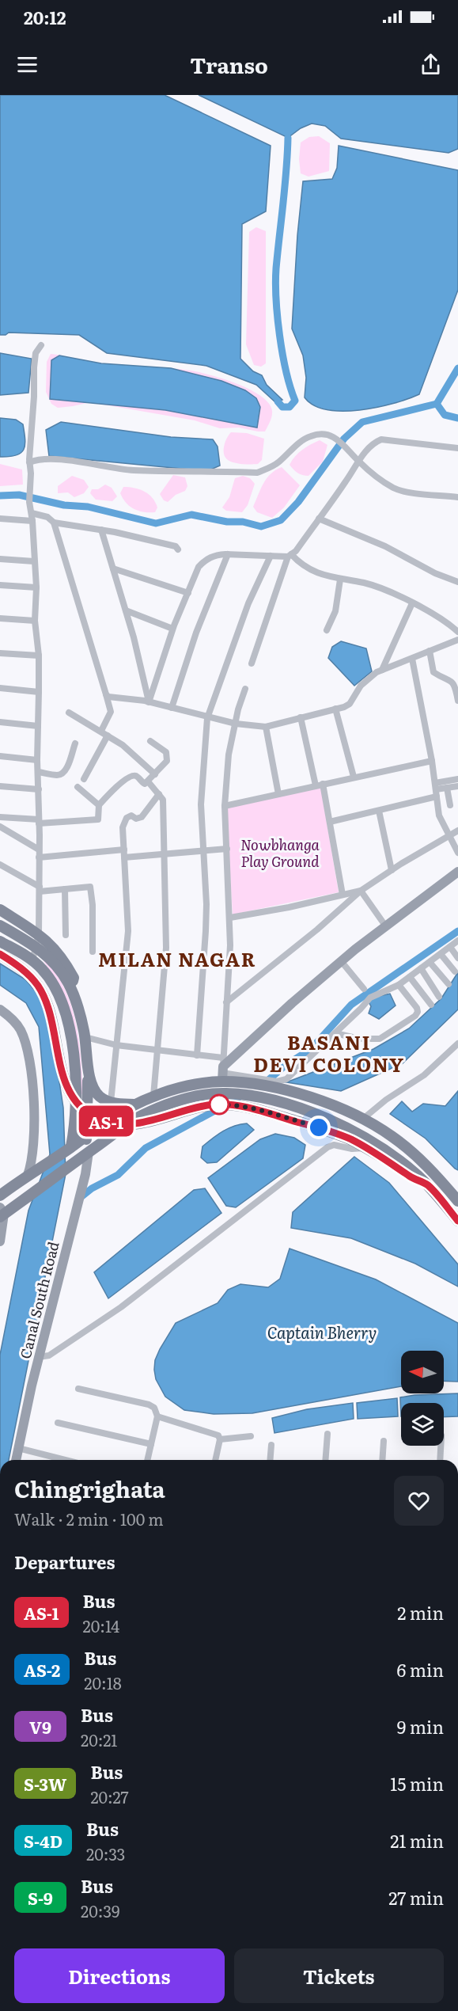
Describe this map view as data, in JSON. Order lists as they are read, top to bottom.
{
  "streets": {
    "street": ["Canal South Road"]
  },
  "districts": ["MILAN NAGAR", "BASANI DEVI COLONY"],
  "water": ["Captain Bherry"],
  "parks": ["Nowbhanga Play Ground"],
  "lines": ["bus line AS-1"],
  "north": "left",
  "page": {
    "status": "20:12",
    "header": "Transo",
    "on_map": "AS-1",
    "heading": [
      ["Chingrighata", "Walk · 2 min · 100 m"],
      "Departures"
    ],
    "list": [
      {
        "mark": "AS-1",
        "name": "Bus",
        "note": "20:14",
        "value": "2 min"
      },
      {
        "mark": "AS-2",
        "name": "Bus",
        "note": "20:18",
        "value": "6 min"
      },
      {
        "mark": "V9",
        "name": "Bus",
        "note": "20:21",
        "value": "9 min"
      },
      {
        "mark": "S-3W",
        "name": "Bus",
        "note": "20:27",
        "value": "15 min"
      },
      {
        "mark": "S-4D",
        "name": "Bus",
        "note": "20:33",
        "value": "21 min"
      },
      {
        "mark": "S-9",
        "name": "Bus",
        "note": "20:39",
        "value": "27 min"
      }
    ],
    "buttons": ["Directions", "Tickets"]
  }
}
